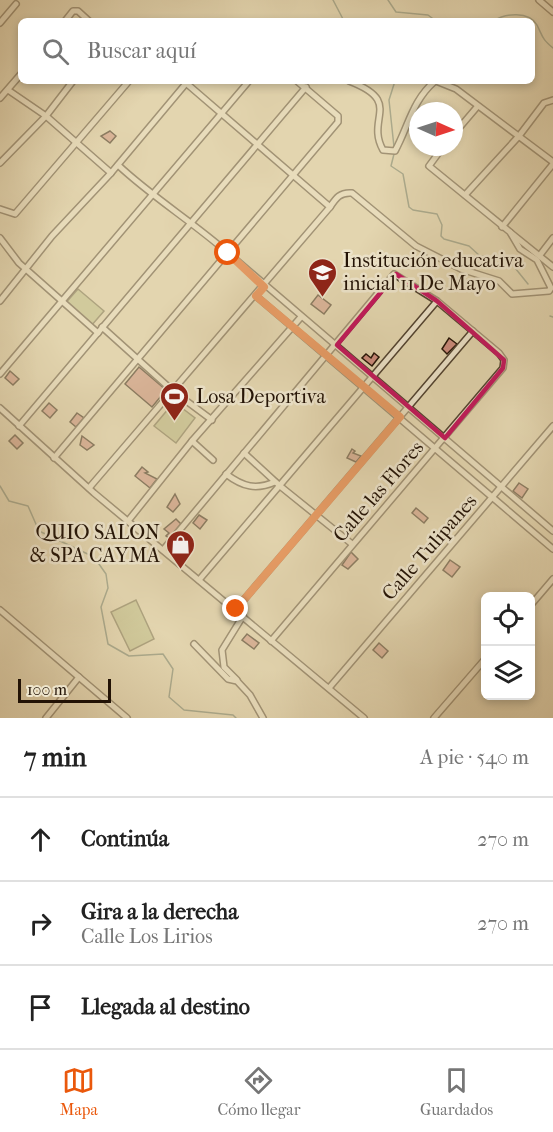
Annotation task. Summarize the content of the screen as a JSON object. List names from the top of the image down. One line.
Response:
{"streets":{"street":["Calle las Flores","Calle Tulipanes"]},"places":{"school or university":["Institución educativa inicial 11 De Mayo"],"sports":["Losa Deportiva"],"shop":["QUIO SALON & SPA CAYMA"]},"scale_bar":"100 m","north":"right","page":{"search":"Buscar aquí","scale":"100 m","heading":["7 min","A pie · 540 m"],"list":[["Continúa","270 m"],["Gira a la derecha","Calle Los Lirios","270 m"],"Llegada al destino"],"nav":["Mapa","Cómo llegar","Guardados"]}}
